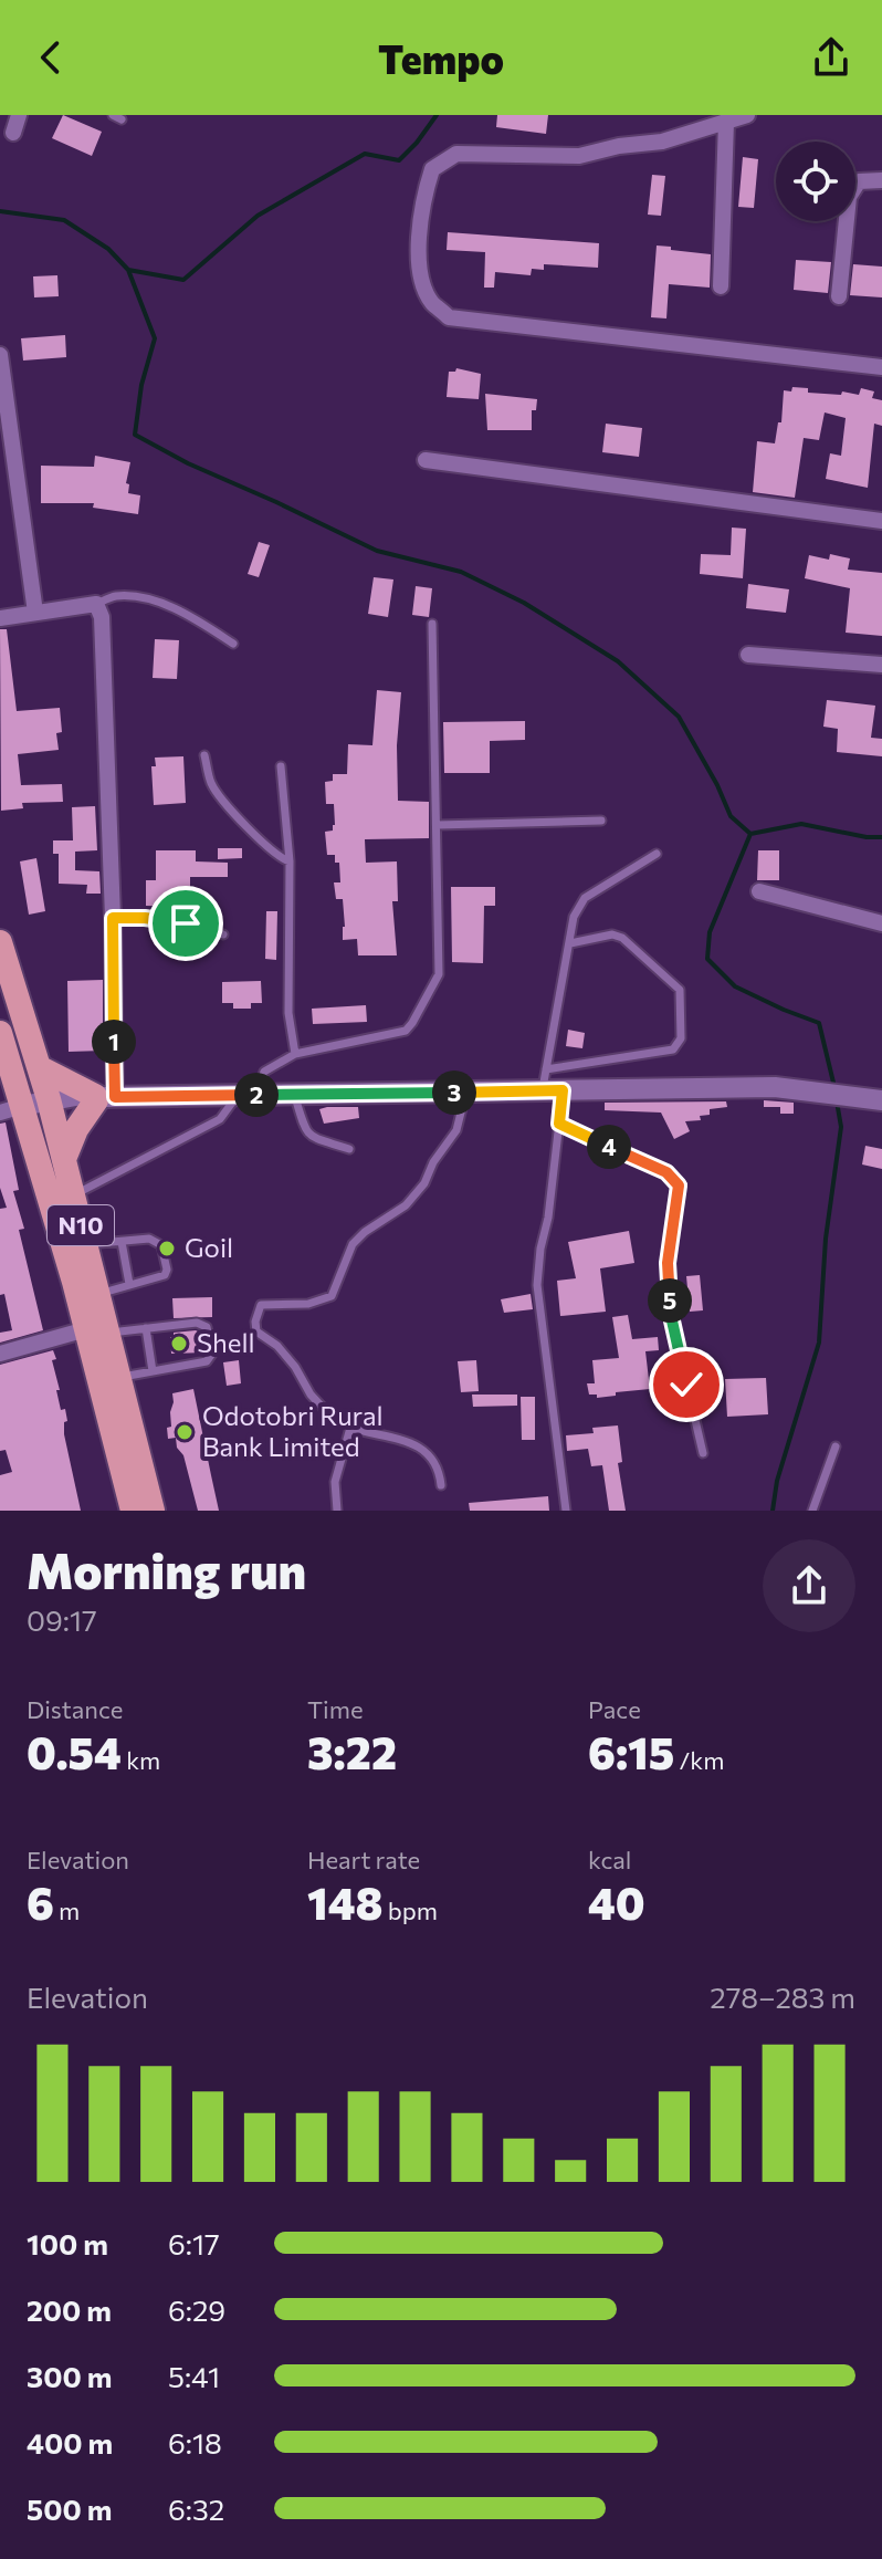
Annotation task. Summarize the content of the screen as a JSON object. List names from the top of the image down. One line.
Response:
{"streets":{"highway":["N10"]},"places":["Goil","Shell","Odotobri Rural Bank Limited"],"page":{"header":"Tempo","pins":["1","3","2","4","5"],"heading":["Morning run","09:17"],"stats":[["Distance","0.54 km"],["Time","3:22"],["Pace","6:15 /km"],["Elevation","6 m"],["Heart rate","148 bpm"],["kcal","40"]],"chart":["Elevation","278–283 m"],"list":[{"name":"100 m","note":"6:17"},{"name":"200 m","note":"6:29"},{"name":"300 m","note":"5:41"},{"name":"400 m","note":"6:18"},{"name":"500 m","note":"6:32"}]}}
